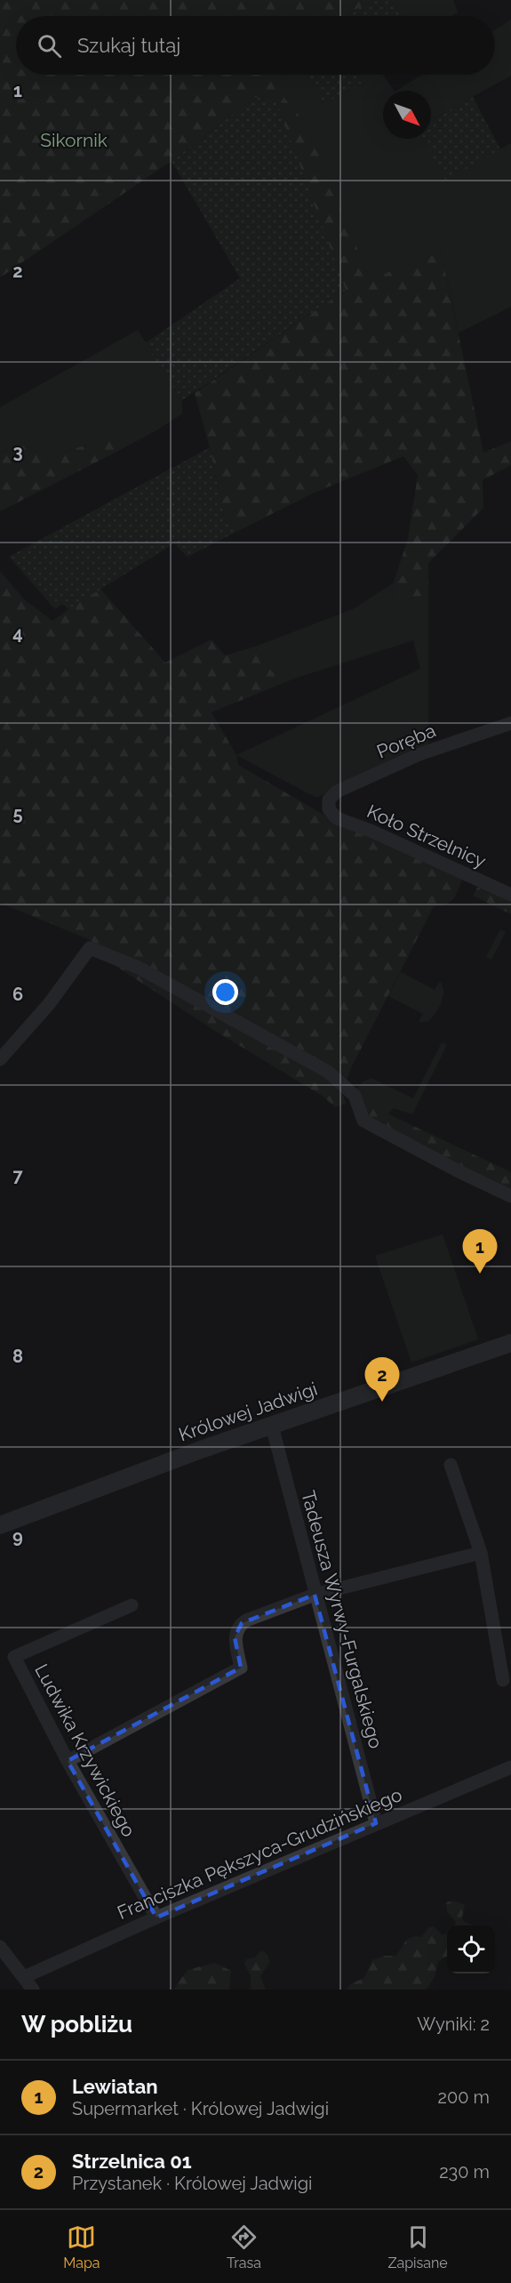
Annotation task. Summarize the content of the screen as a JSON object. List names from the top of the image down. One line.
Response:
{"streets":{"street":["Poręba","Koło Strzelnicy","Królowej Jadwigi","Tadeusza Wyrwy-Furgalskiego","Ludwika Krzywickiego","Franciszka Pększyca-Grudzińskiego"]},"crossings":[["Poręba","Koło Strzelnicy"],["Królowej Jadwigi","Tadeusza Wyrwy-Furgalskiego"],["Tadeusza Wyrwy-Furgalskiego","Franciszka Pększyca-Grudzińskiego"],["Ludwika Krzywickiego","Franciszka Pększyca-Grudzińskiego"]],"parks":["Sikornik"],"north":"bottom right","page":{"search":"Szukaj tutaj","pins":["1","2"],"heading":["W pobliżu","Wyniki: 2"],"list":[{"mark":"1","name":"Lewiatan","note":"Supermarket · Królowej Jadwigi","value":"200 m"},{"mark":"2","name":"Strzelnica 01","note":"Przystanek · Królowej Jadwigi","value":"230 m"}],"nav":["Mapa","Trasa","Zapisane"]},"grid":{"rows":["1","2","3","4","5","6","7","8","9"]}}
